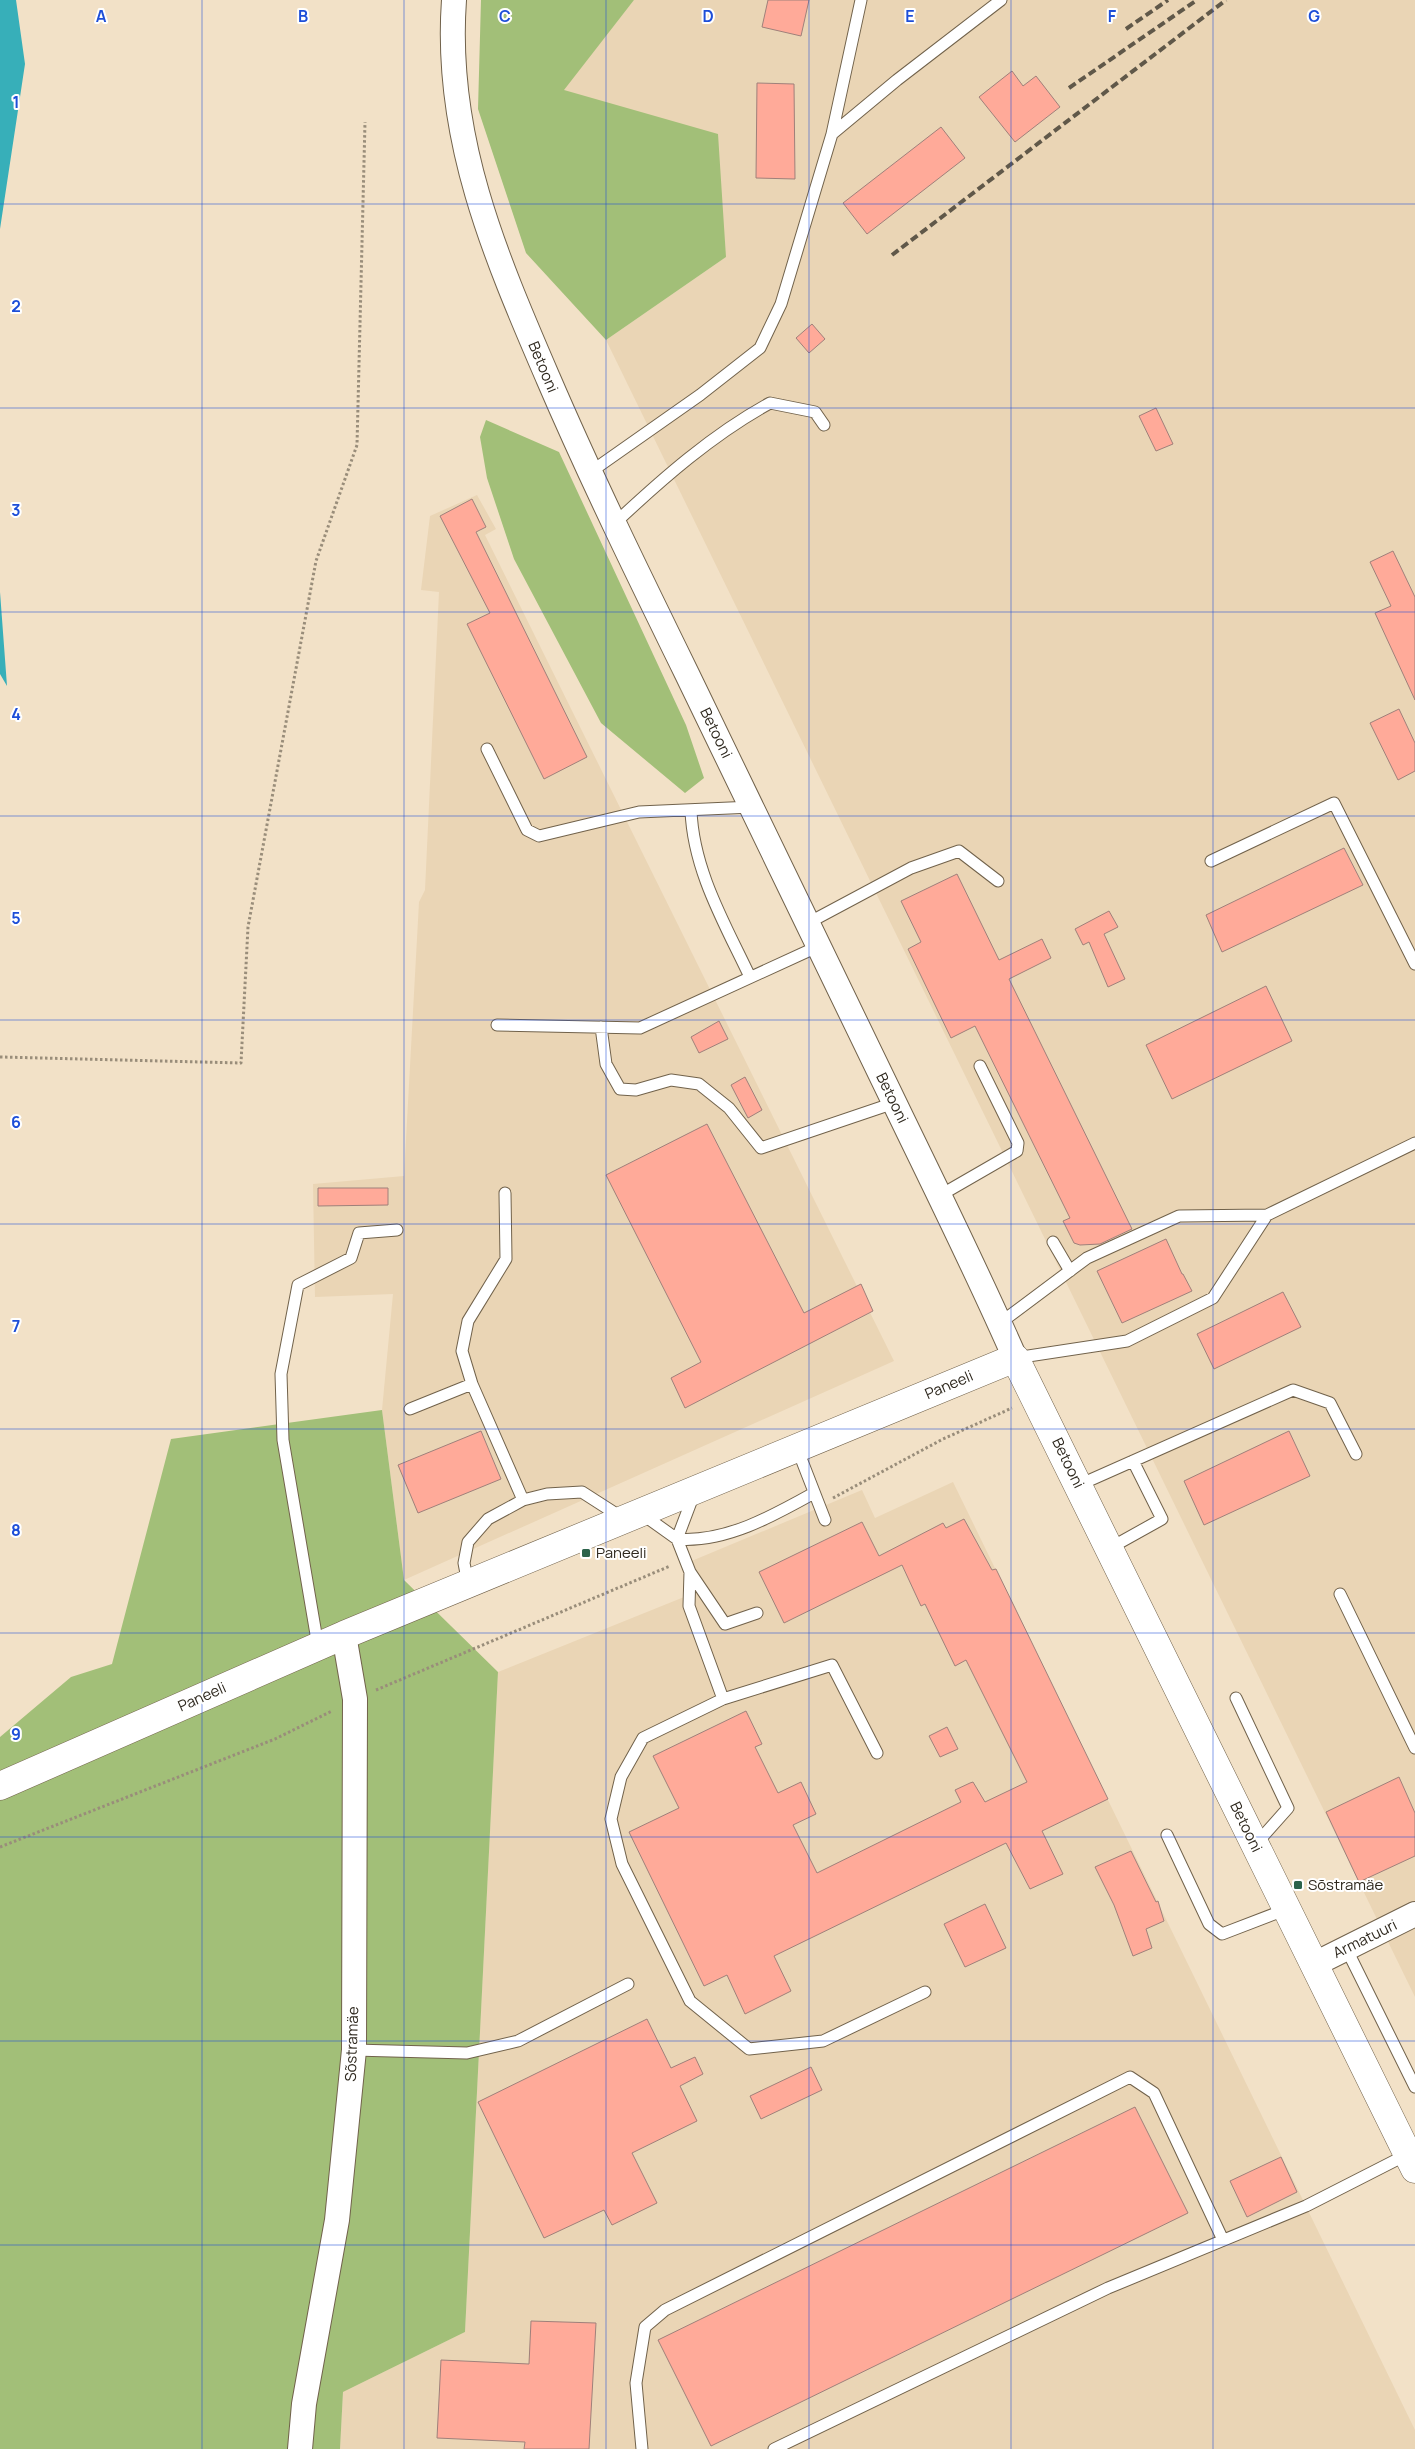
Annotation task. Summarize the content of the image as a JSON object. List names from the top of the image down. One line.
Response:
{"streets":{"street":["Betooni","Paneeli","Armatuuri","Sõstramäe"]},"crossings":[["Betooni","Paneeli"],["Betooni","Armatuuri"],["Paneeli","Sõstramäe"]],"places":{"transit":["Paneeli","Sõstramäe"]},"grid":{"columns":["A","B","C","D","E","F","G"],"rows":["1","2","3","4","5","6","7","8","9"]}}
